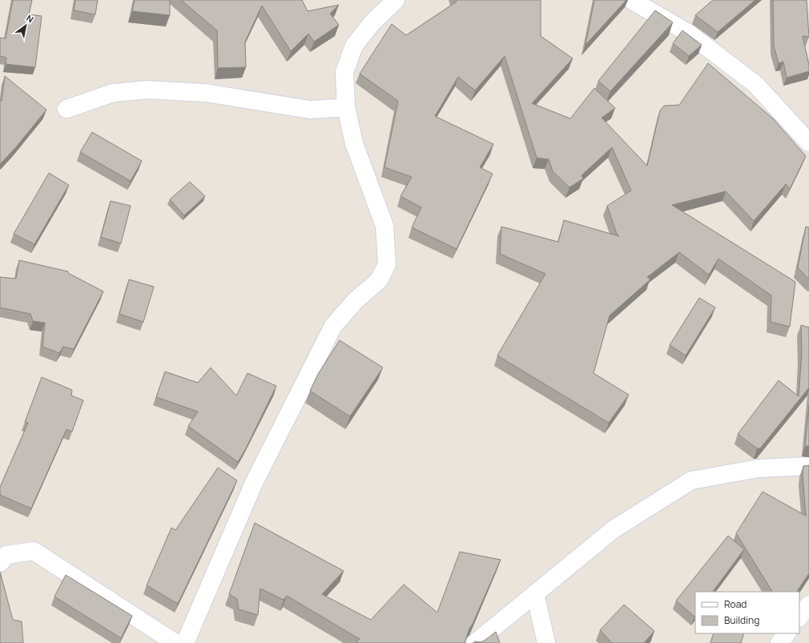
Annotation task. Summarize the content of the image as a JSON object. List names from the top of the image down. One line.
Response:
{"legend":["Road","Building"],"north":"top right"}
